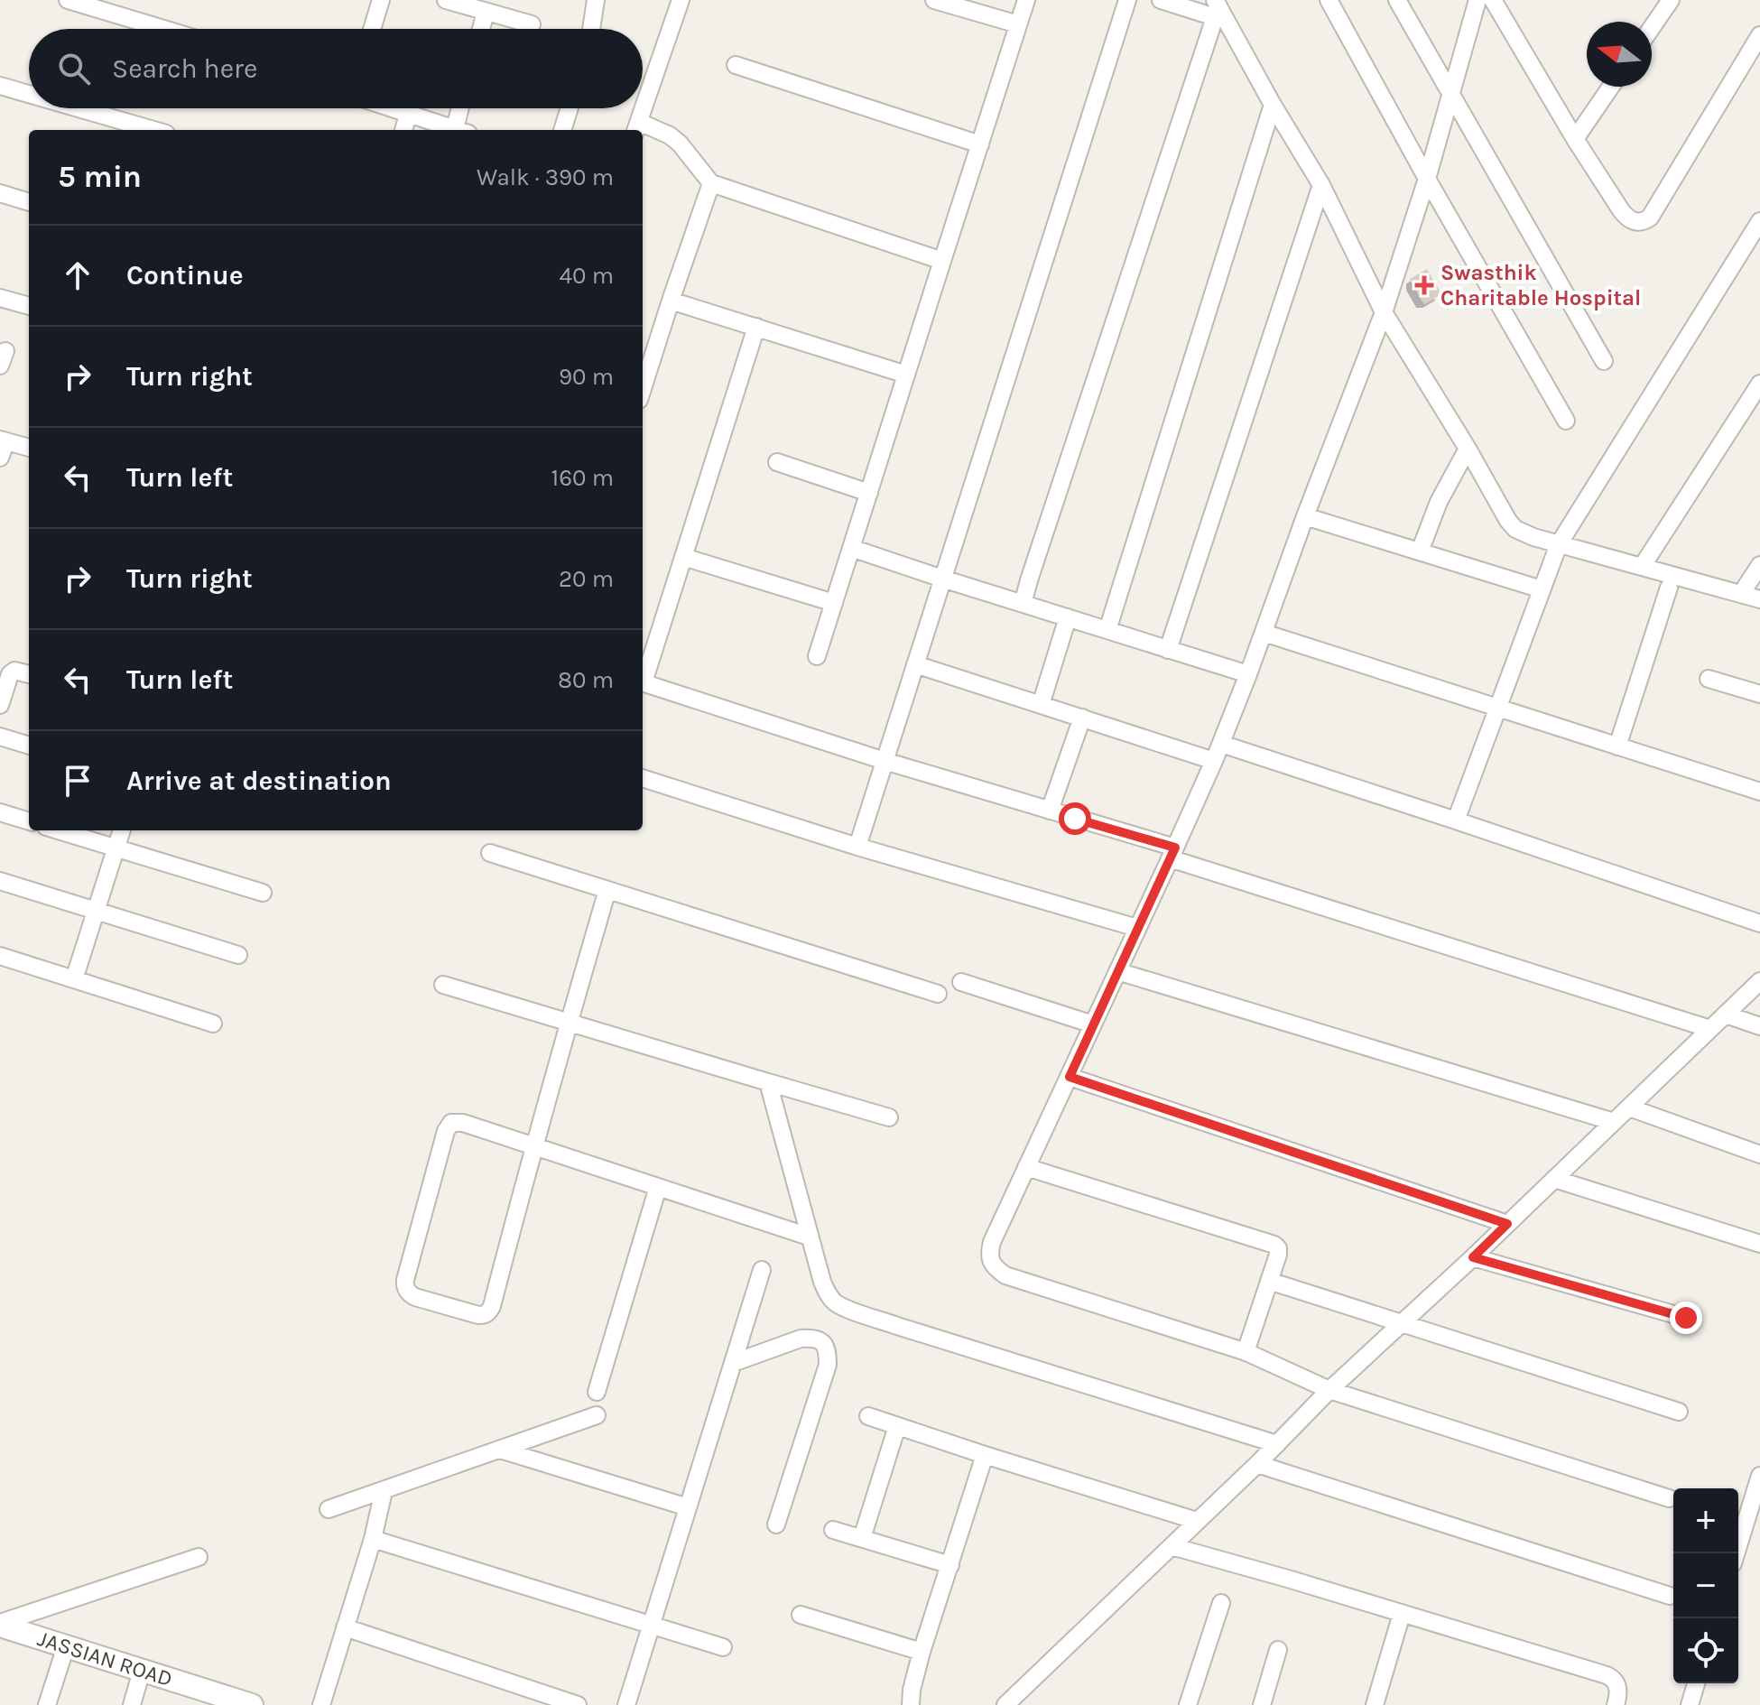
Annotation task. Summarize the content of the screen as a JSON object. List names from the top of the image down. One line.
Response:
{"streets":{"street":["JASSIAN ROAD"]},"places":{"health":["Swasthik Charitable Hospital"]},"north":"left","page":{"search":"Search here","heading":["5 min","Walk · 390 m"],"list":[["Continue","40 m"],["Turn right","90 m"],["Turn left","160 m"],["Turn right","20 m"],["Turn left","80 m"],"Arrive at destination"],"map_buttons":["+","−"]}}
